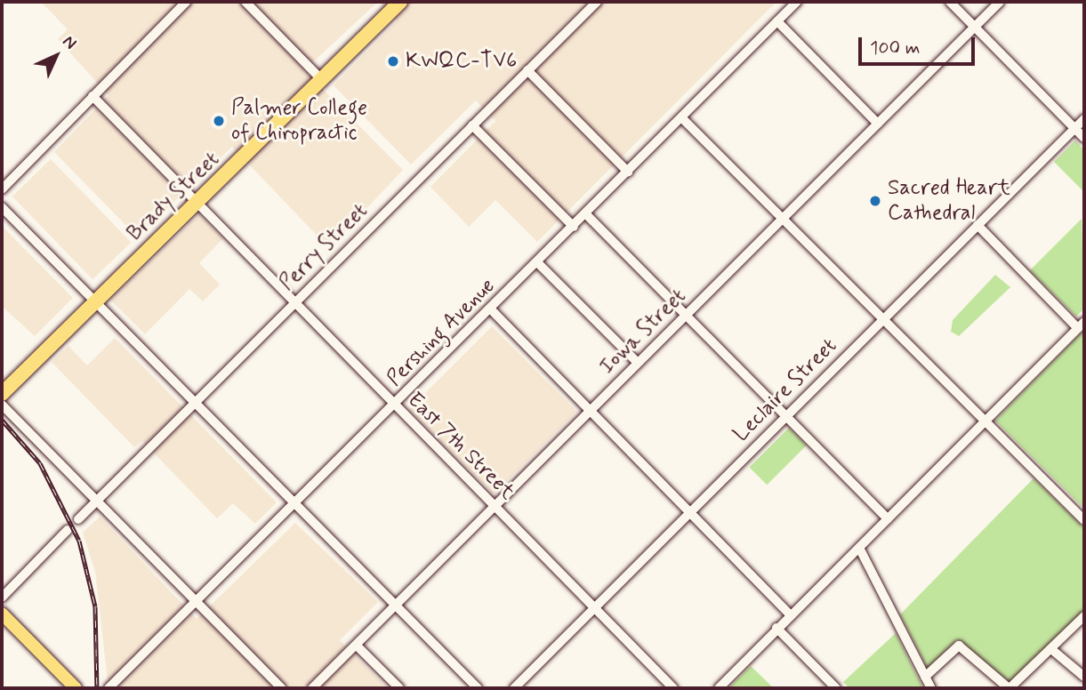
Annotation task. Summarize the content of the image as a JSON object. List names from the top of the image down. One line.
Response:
{"streets":{"highway":["Brady Street"],"street":["Perry Street","Iowa Street","Pershing Avenue","Leclaire Street","East 7th Street"]},"crossings":[["Brady Street","East 7th Street"],["Perry Street","East 7th Street"],["Iowa Street","East 7th Street"],["Pershing Avenue","East 7th Street"],["Leclaire Street","East 7th Street"]],"places":["KWQC-TV6","Palmer College of Chiropractic","Sacred Heart Cathedral"],"scale_bar":"100 m","north":"top right"}
